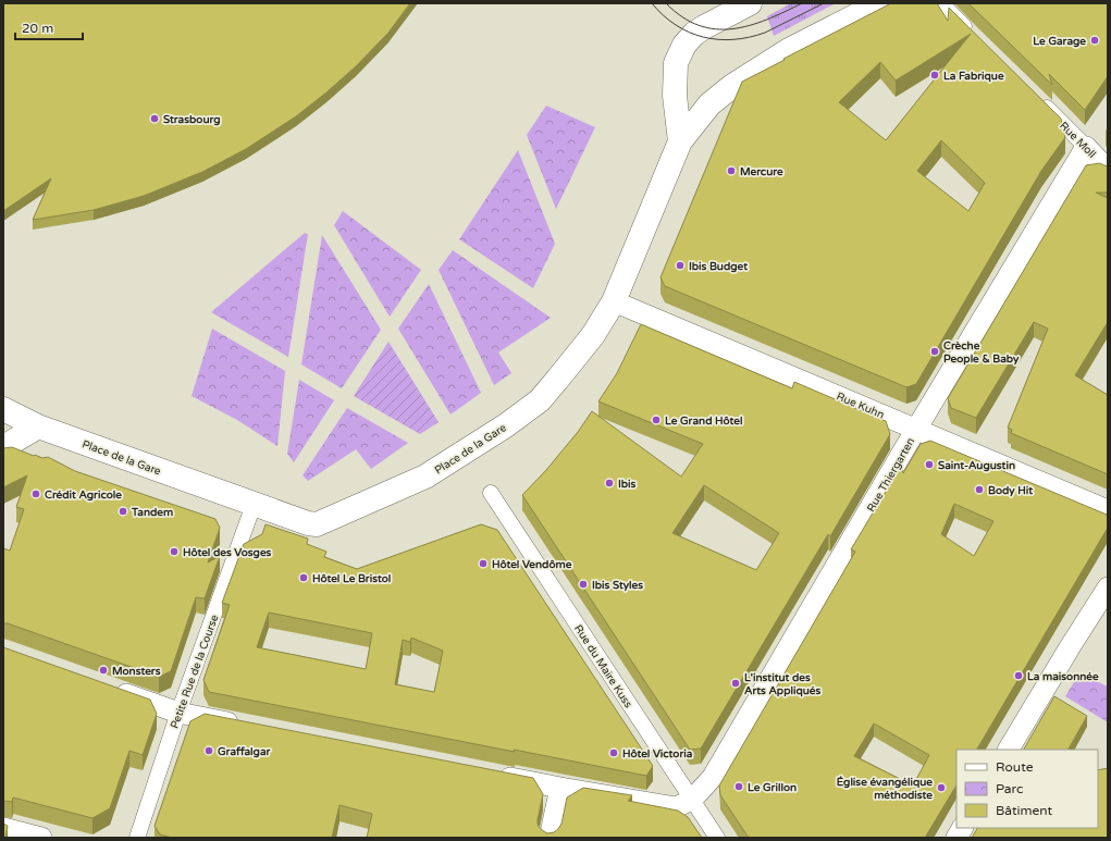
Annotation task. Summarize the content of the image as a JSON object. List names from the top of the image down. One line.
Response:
{"streets":{"main road":["Place de la Gare"],"street":["Rue Moll","Rue Kuhn","Rue Thiergarten","Rue du Maire Kuss","Petite Rue de la Course"]},"crossings":[["Rue Moll","Rue Thiergarten"],["Rue Kuhn","Place de la Gare"],["Rue Kuhn","Rue Thiergarten"],["Place de la Gare","Petite Rue de la Course"],["Rue Thiergarten","Rue du Maire Kuss"]],"places":["Le Garage","La Fabrique","Strasbourg","Mercure","Ibis Budget","Crèche People & Baby","Le Grand Hôtel","Saint-Augustin","Ibis","Body Hit","Crédit Agricole","Tandem","Hôtel des Vosges","Hôtel Vendôme","Hôtel Le Bristol","Ibis Styles","Monsters","La maisonnée","L'institut des Arts Appliqués","Graffalgar","Hôtel Victoria","Le Grillon","Église évangélique méthodiste"],"legend":["Route","Parc","Bâtiment"],"scale_bar":"20 m"}
